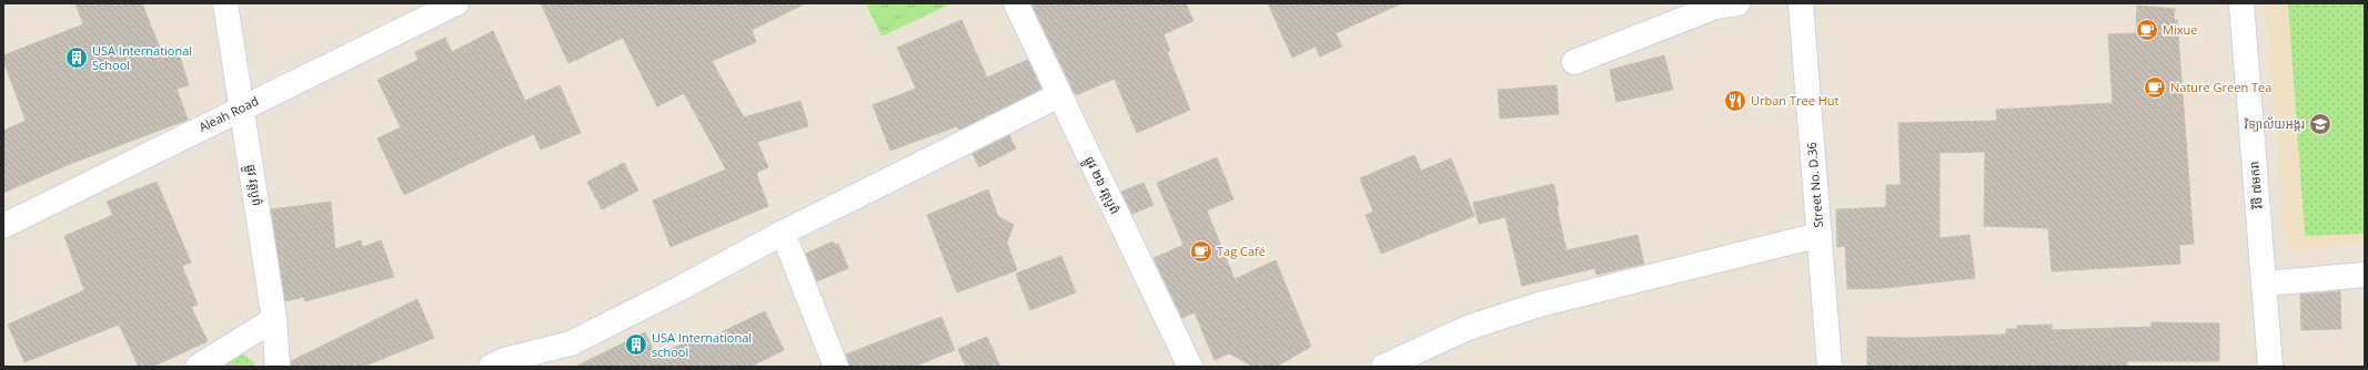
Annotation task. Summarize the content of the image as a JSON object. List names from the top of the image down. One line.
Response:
{"streets":{"street":["Aleah Road","ផ្លូវ វត្តបូព៌","ផ្លូវ ២៦ វត្តបូព៌","Street No. D.36","វិថី ៧មករា"]},"crossings":[["Aleah Road","ផ្លូវ វត្តបូព៌"]],"places":{"cafe":["Mixue","Nature Green Tea","Tag Café"],"building":["USA International School","USA International school"],"restaurant":["Urban Tree Hut"],"school or university":["វិទ្យាល័យអង្គរ"]}}
